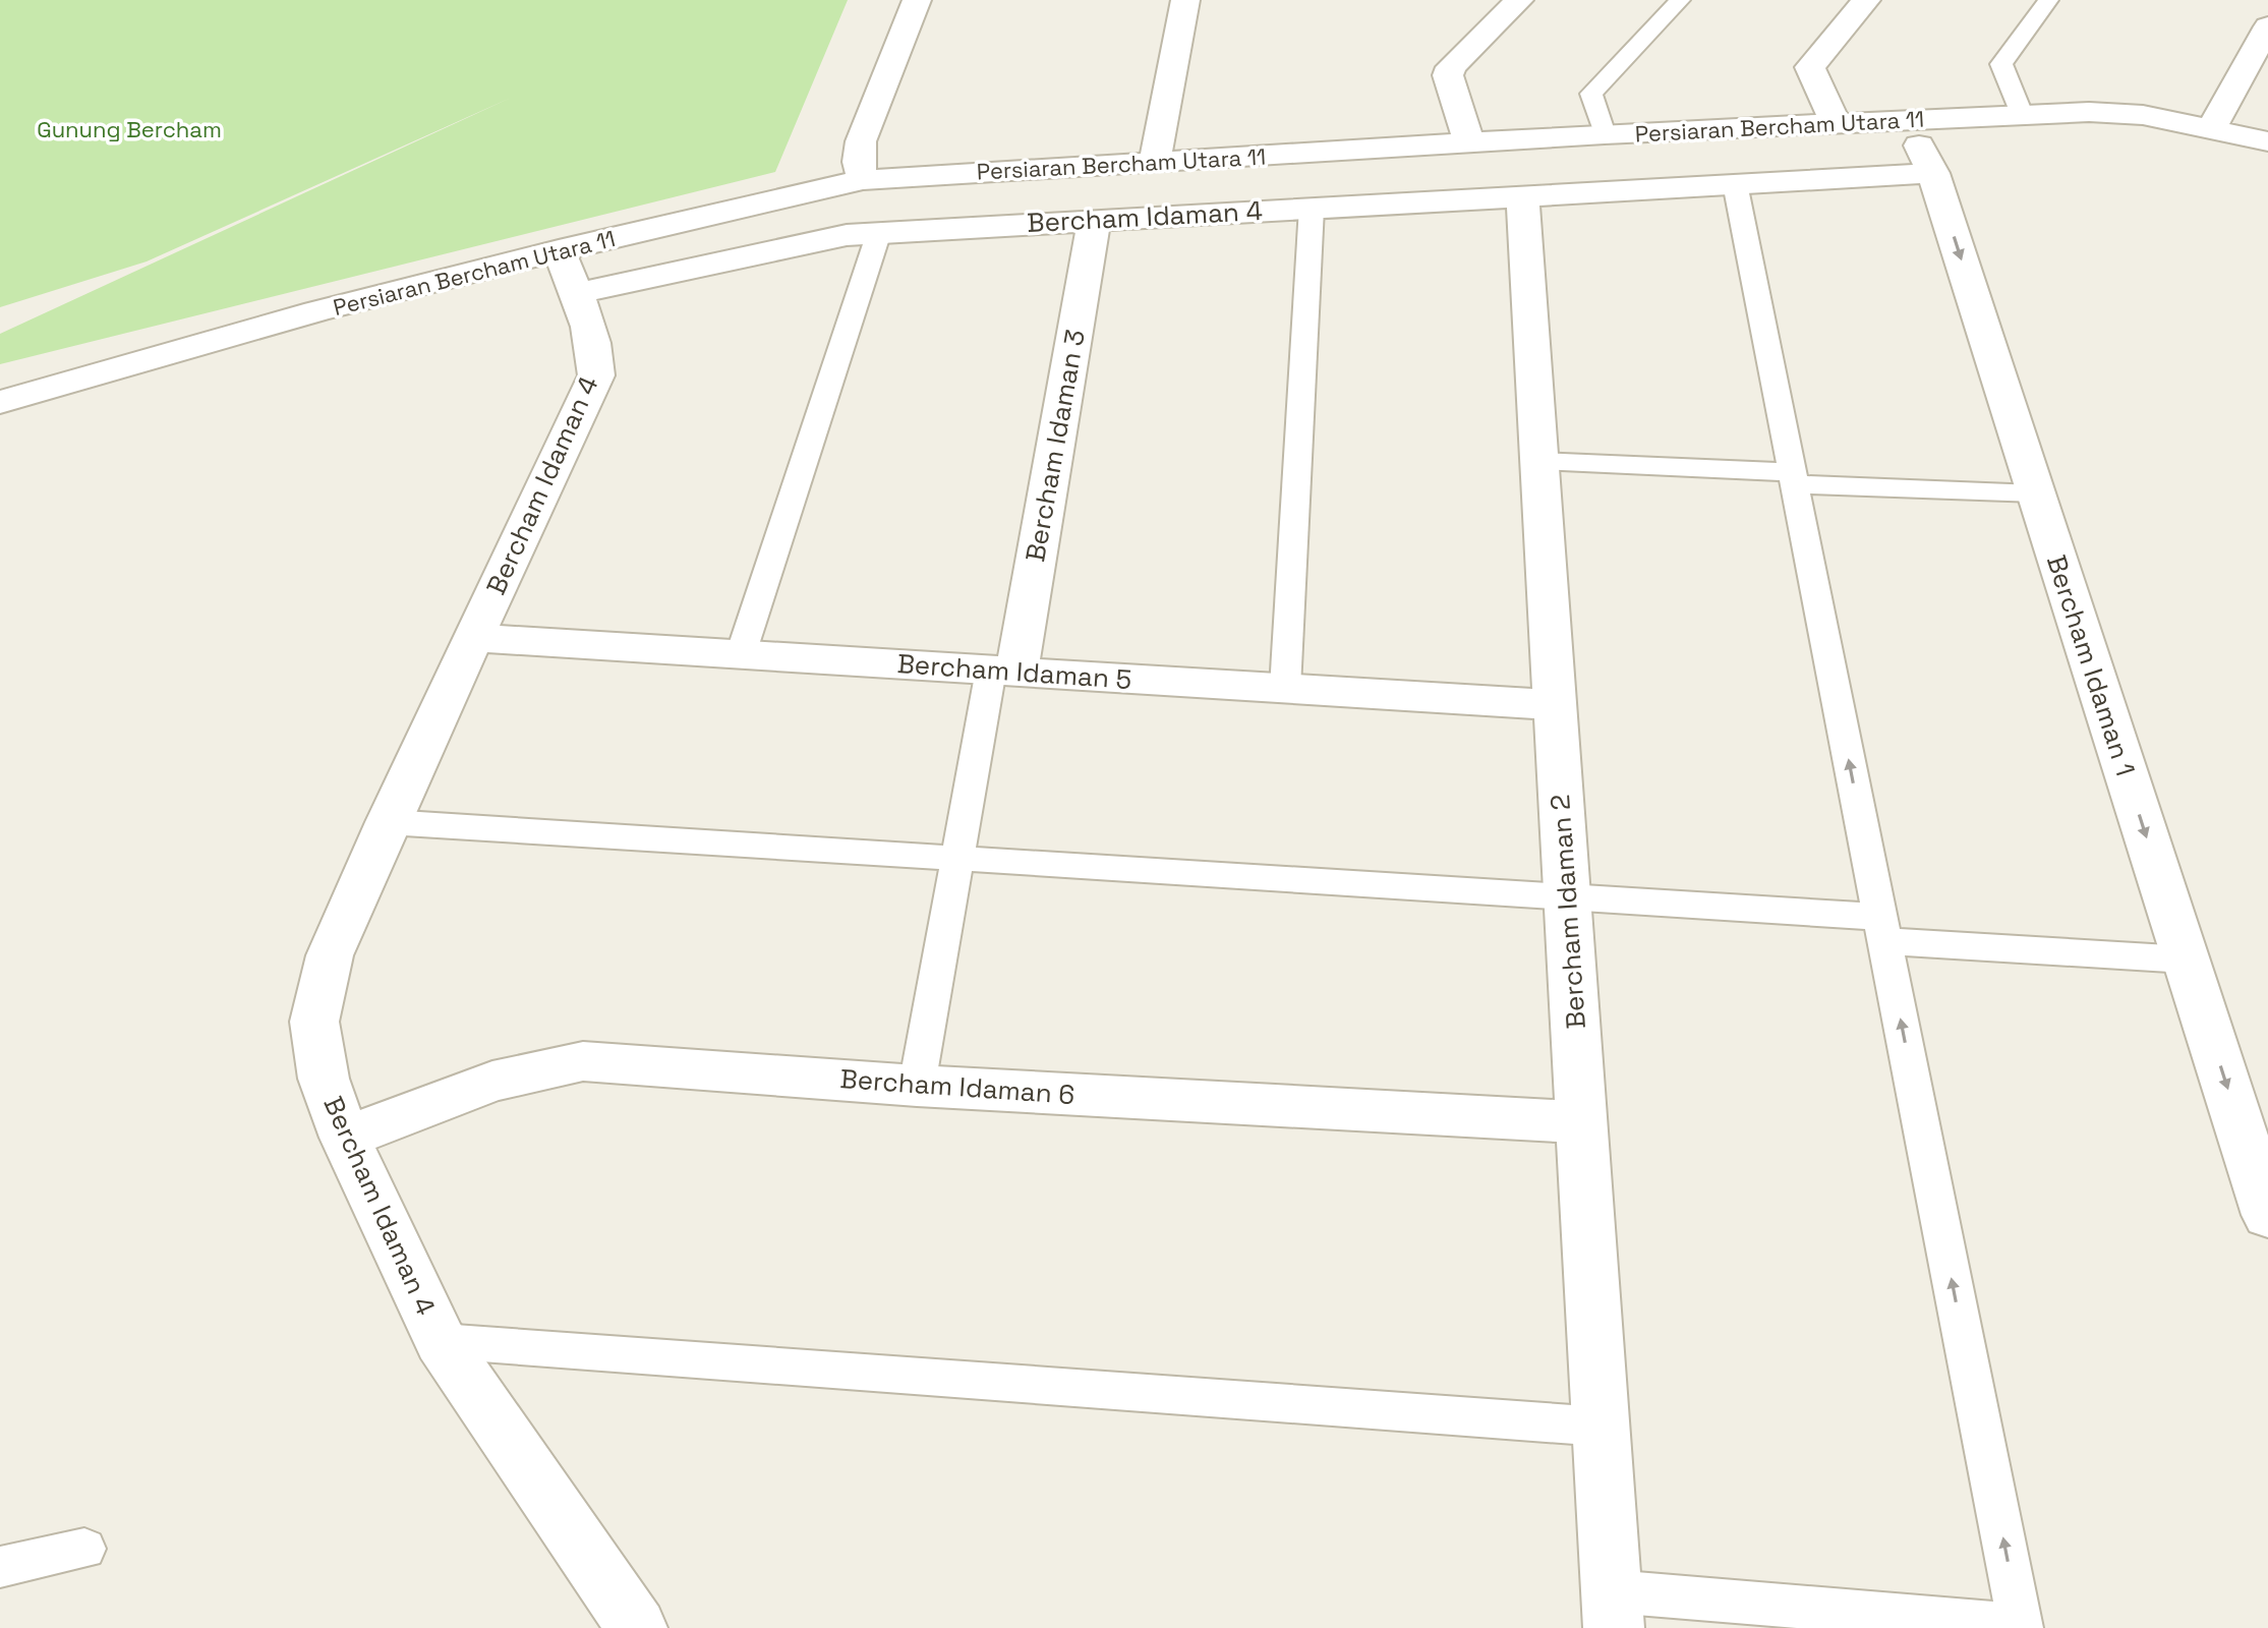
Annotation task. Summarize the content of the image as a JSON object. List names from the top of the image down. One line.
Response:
{"streets":{"street":["Persiaran Bercham Utara 11","Bercham Idaman 4","Bercham Idaman 3","Bercham Idaman 1","Bercham Idaman 5","Bercham Idaman 2","Bercham Idaman 6"]},"crossings":[["Persiaran Bercham Utara 11","Bercham Idaman 1"],["Bercham Idaman 4","Bercham Idaman 3"],["Bercham Idaman 4","Bercham Idaman 1"],["Bercham Idaman 4","Bercham Idaman 5"],["Bercham Idaman 4","Bercham Idaman 2"],["Bercham Idaman 4","Bercham Idaman 6"],["Bercham Idaman 3","Bercham Idaman 5"],["Bercham Idaman 5","Bercham Idaman 2"],["Bercham Idaman 2","Bercham Idaman 6"]],"one_way":["Bercham Idaman 1"],"parks":["Gunung Bercham"]}
